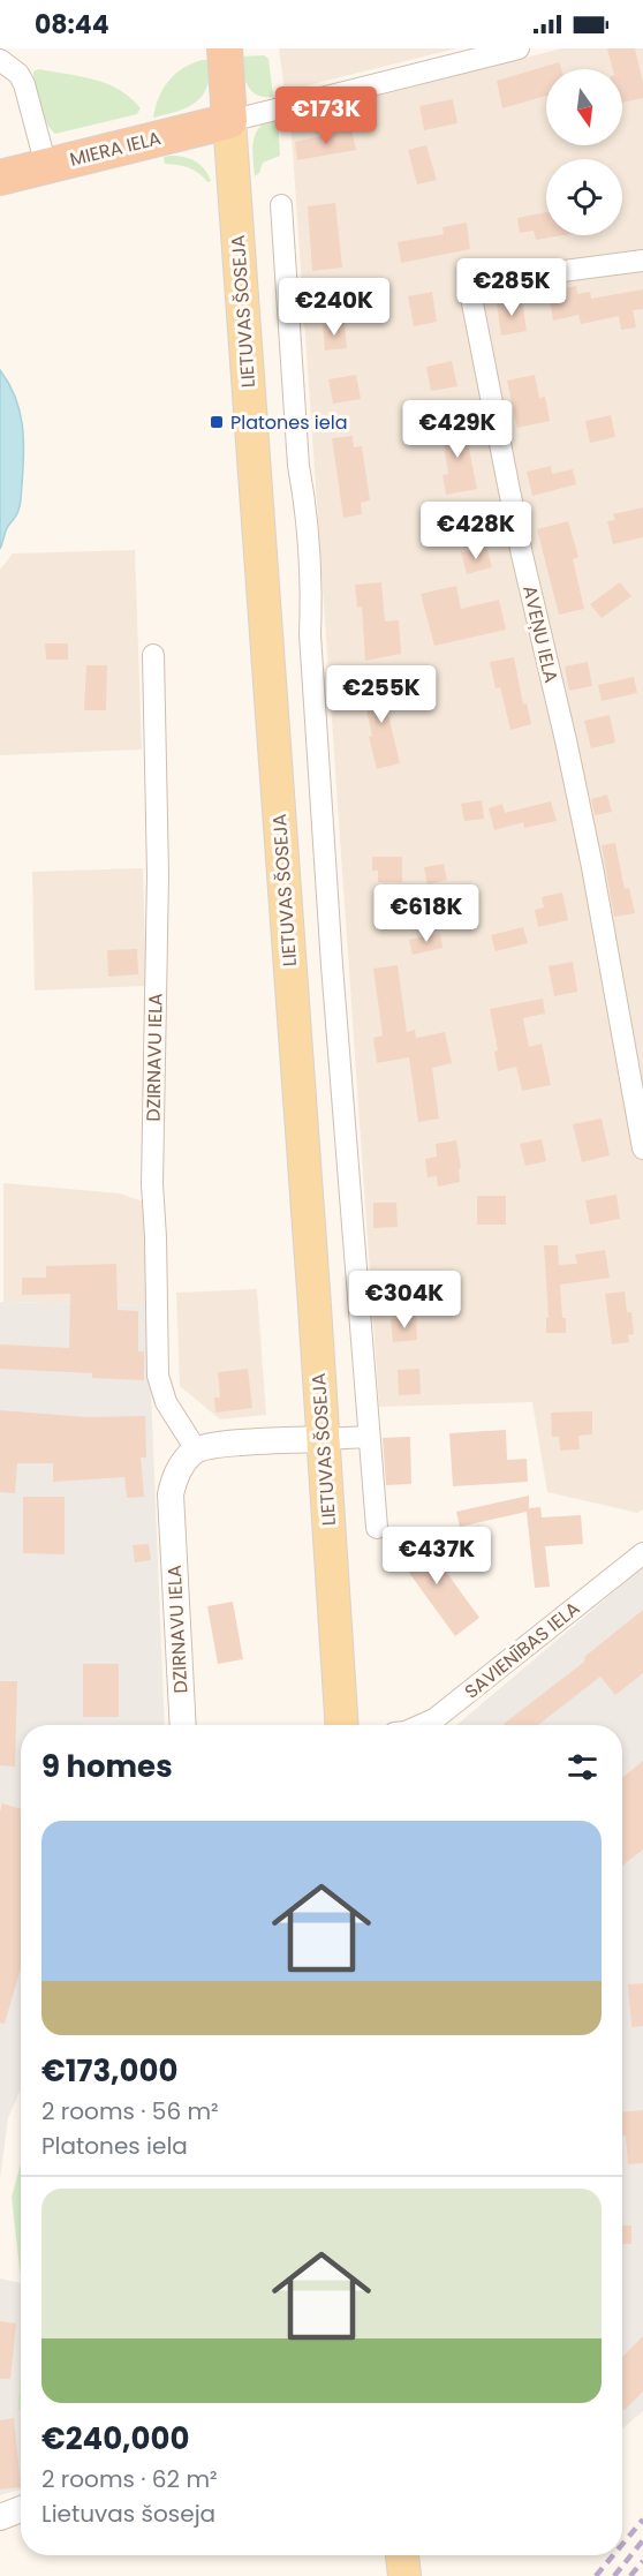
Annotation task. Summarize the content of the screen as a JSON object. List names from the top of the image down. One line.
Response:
{"streets":{"highway":["MIERA IELA","LIETUVAS ŠOSEJA"],"street":["AVEŅU IELA","DZIRNAVU IELA","SAVIENĪBAS IELA"]},"crossings":[["MIERA IELA","LIETUVAS ŠOSEJA"]],"places":{"transit":["Platones iela"]},"north":"bottom","page":{"status":"08:44","price":["€173K","€285K","€240K","€429K","€428K","€255K","€618K","€304K","€437K"],"heading":"9 homes","list":[{"name":"€173,000","note":"2 rooms · 56 m² · Platones iela"},{"name":"€240,000","note":"2 rooms · 62 m² · Lietuvas šoseja"}]}}
